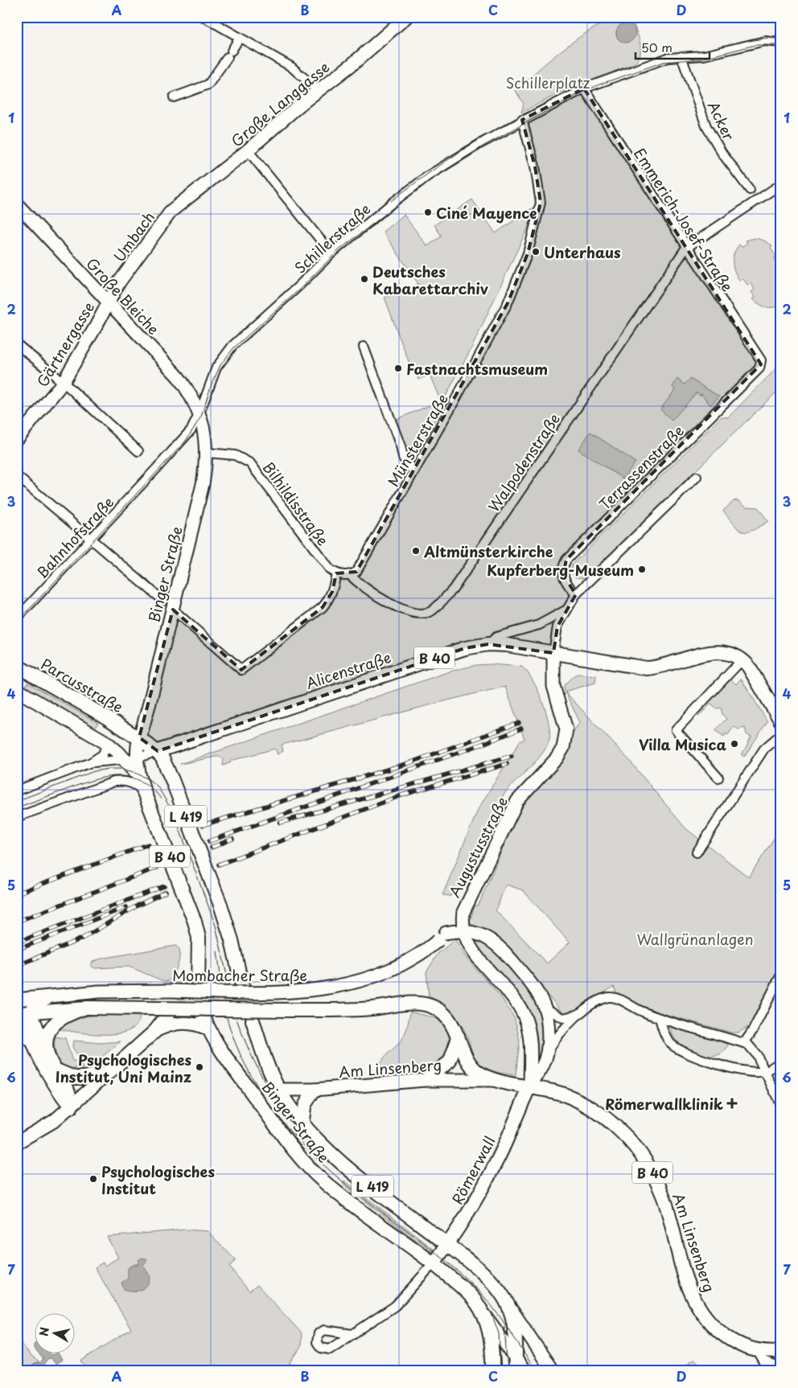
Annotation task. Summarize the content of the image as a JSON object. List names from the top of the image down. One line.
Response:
{"streets":{"main road":["Große Langgasse","Umbach","Große Bleiche","Gärtnergasse","Binger Straße","B 40","Alicenstraße","Parcusstraße","L 419","Augustusstraße","Mombacher Straße","Am Linsenberg","Römerwall"],"street":["Acker","Emmerich-Josef-Straße","Schillerstraße","Münsterstraße","Walpodenstraße","Terrassenstraße","Bilhildisstraße","Bahnhofstraße"]},"crossings":[["Große Langgasse","Umbach"],["Emmerich-Josef-Straße","Walpodenstraße"],["Emmerich-Josef-Straße","Terrassenstraße"],["Umbach","Große Bleiche"],["Umbach","Gärtnergasse"],["Schillerstraße","Große Bleiche"],["Schillerstraße","Münsterstraße"],["Schillerstraße","Bahnhofstraße"],["Große Bleiche","Gärtnergasse"],["Große Bleiche","Bilhildisstraße"],["Große Bleiche","Binger Straße"],["Münsterstraße","Walpodenstraße"],["Bilhildisstraße","Binger Straße"],["Binger Straße","B 40"],["Binger Straße","Parcusstraße"],["Binger Straße","L 419"],["Binger Straße","Am Linsenberg"],["Binger Straße","Römerwall"],["B 40","Alicenstraße"],["B 40","Augustusstraße"],["B 40","Am Linsenberg"],["Alicenstraße","Parcusstraße"],["Alicenstraße","L 419"],["Alicenstraße","Augustusstraße"],["Parcusstraße","L 419"],["Augustusstraße","Mombacher Straße"],["Augustusstraße","Römerwall"],["Mombacher Straße","Römerwall"],["Am Linsenberg","Römerwall"]],"parks":["Schillerplatz","Wallgrünanlagen"],"places":{"other":["Ciné Mayence","Unterhaus","Deutsches Kabarettarchiv","Fastnachtsmuseum","Altmünsterkirche","Kupferberg-Museum","Villa Musica","Psychologisches Institut, Uni Mainz","Psychologisches Institut"],"health":["Römerwallklinik"]},"scale_bar":"50 m","north":"left","grid":{"columns":["A","B","C","D"],"rows":["1","2","3","4","5","6","7"]}}
